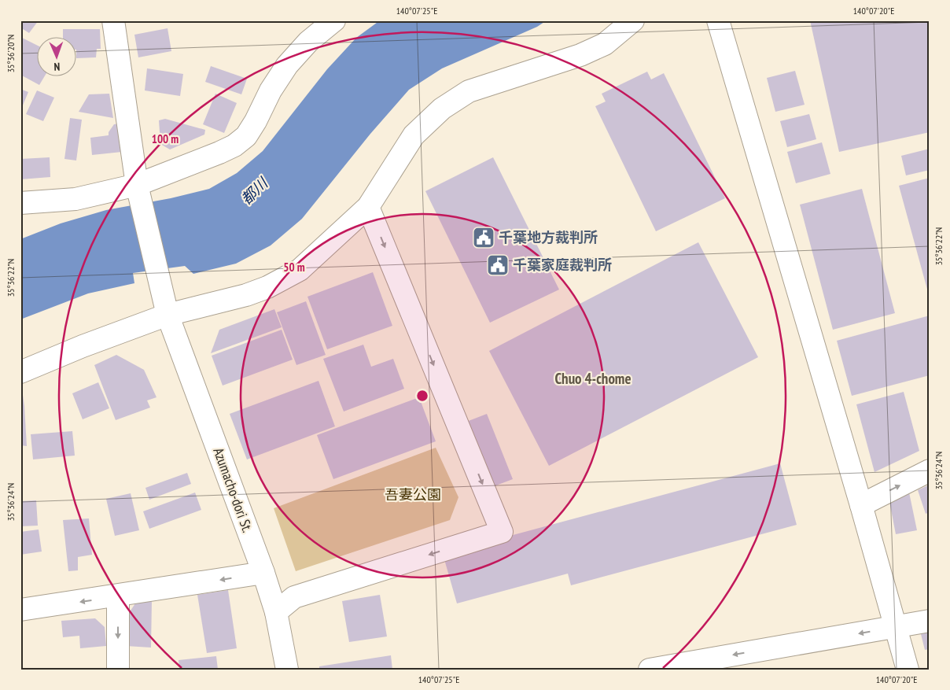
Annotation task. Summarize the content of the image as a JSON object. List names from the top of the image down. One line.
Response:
{"streets":{"street":["Azumacho-dori St."]},"districts":["Chuo 4-chome"],"water":["都川"],"parks":["吾妻公園"],"places":{"public building":["千葉地方裁判所","千葉家庭裁判所"]},"north":"bottom","coordinates":["140°07'25\"E","140°07'20\"E","35°36'20\"N","35°36'22\"N","35°36'24\"N"],"rings":["100 m","50 m"]}
